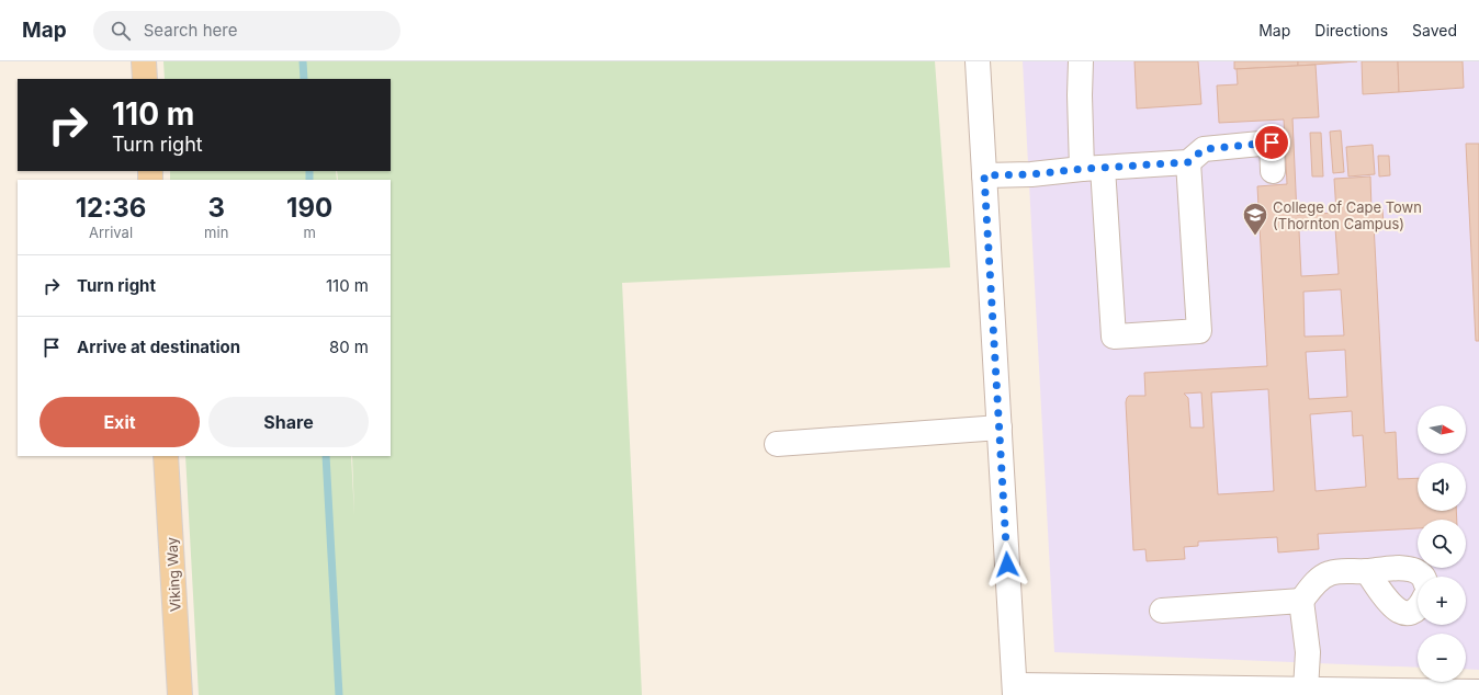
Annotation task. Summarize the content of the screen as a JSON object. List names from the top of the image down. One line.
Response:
{"streets":{"main road":["Viking Way"]},"places":{"school or university":["College of Cape Town (Thornton Campus)"]},"north":"right","page":{"header":"Map","search":"Search here","nav":["Map","Directions","Saved"],"turn":["110 m","Turn right"],"eta":["12:36","Arrival","3","min","190","m"],"list":[{"name":"Turn right","value":"110 m"},{"name":"Arrive at destination","value":"80 m"}],"buttons":["Exit","Share"],"map_buttons":["+","−"]}}
